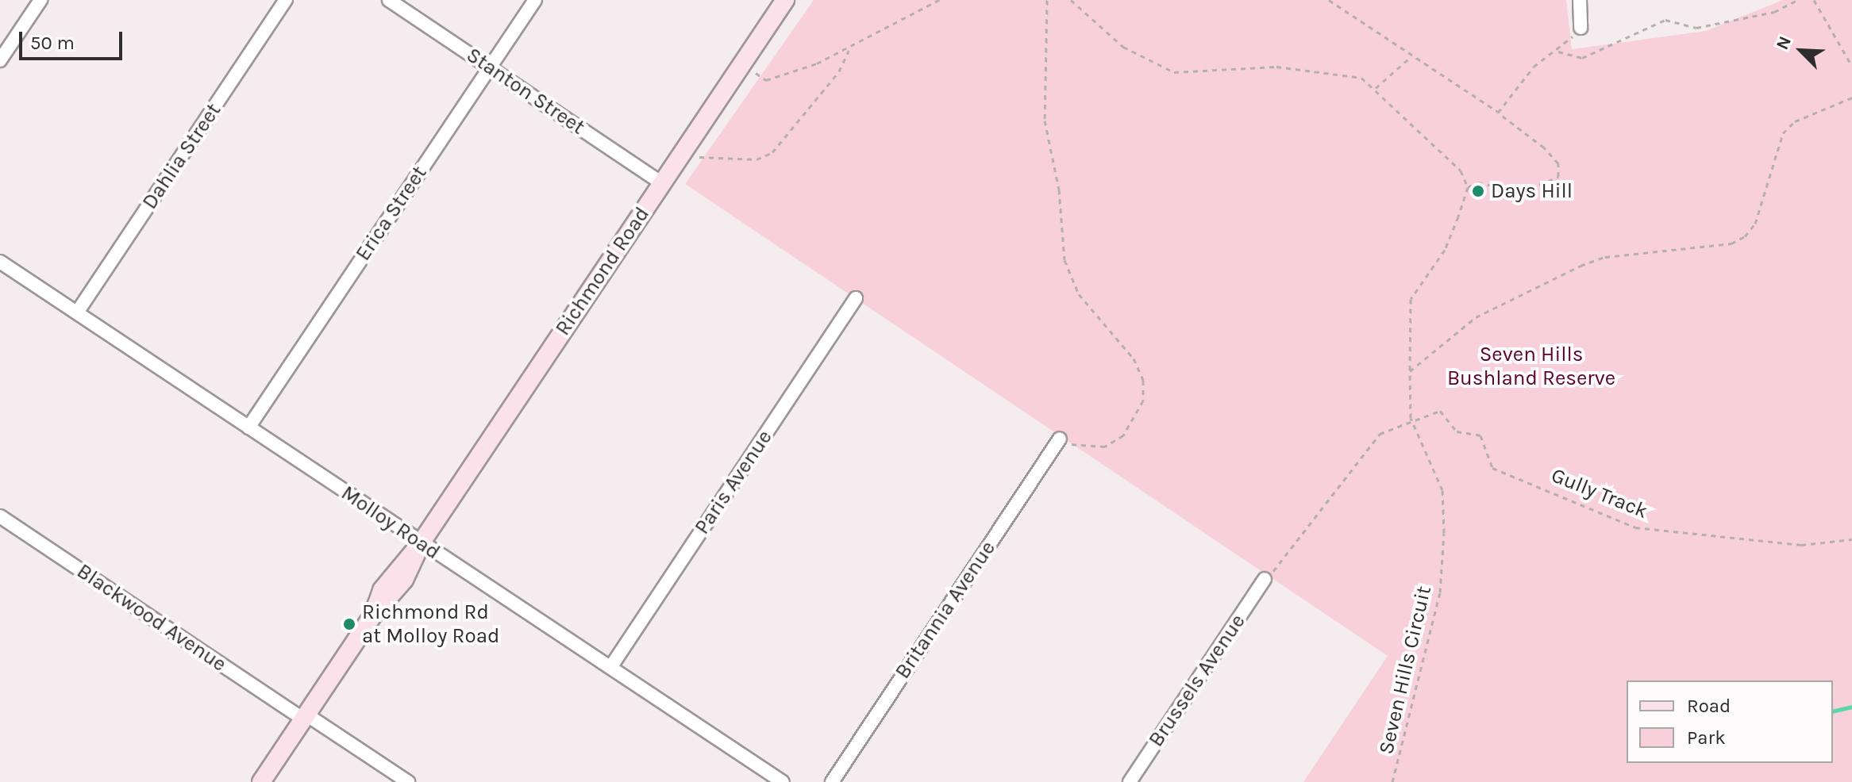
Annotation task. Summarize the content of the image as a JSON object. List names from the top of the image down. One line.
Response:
{"streets":{"main road":["Richmond Road"],"street":["Stanton Street","Dahlia Street","Erica Street","Paris Avenue","Molloy Road","Britannia Avenue","Blackwood Avenue","Brussels Avenue"],"path":["Gully Track","Seven Hills Circuit"]},"crossings":[["Stanton Street","Erica Street"],["Stanton Street","Richmond Road"],["Dahlia Street","Molloy Road"],["Erica Street","Molloy Road"],["Richmond Road","Molloy Road"],["Richmond Road","Blackwood Avenue"],["Paris Avenue","Molloy Road"],["Gully Track","Seven Hills Circuit"]],"parks":["Seven Hills Bushland Reserve"],"places":["Days Hill","Richmond Rd at Molloy Road"],"legend":["Road","Park"],"scale_bar":"50 m","north":"top left"}
